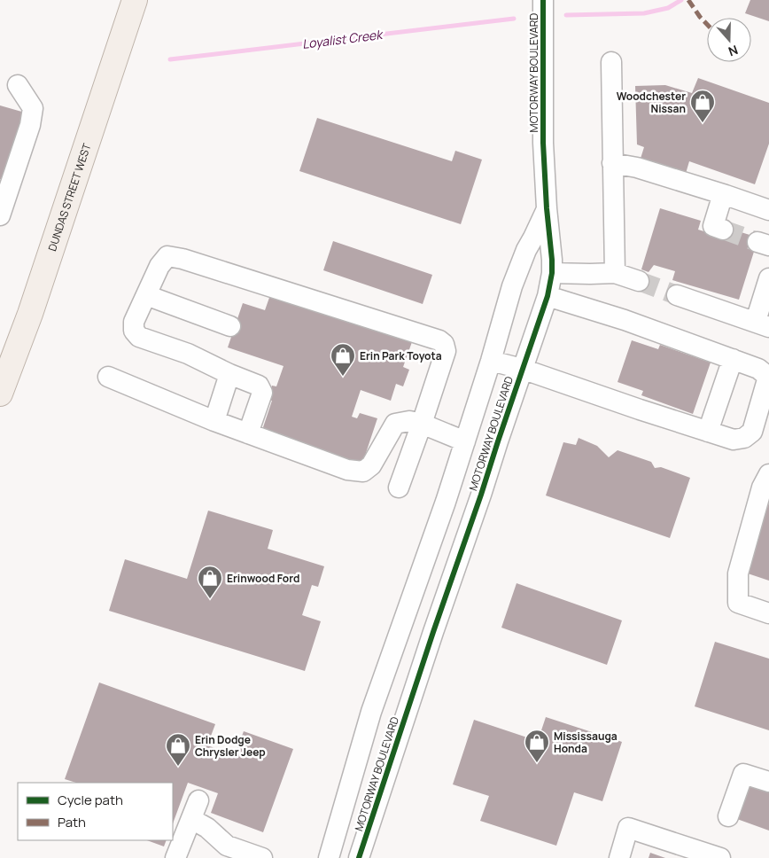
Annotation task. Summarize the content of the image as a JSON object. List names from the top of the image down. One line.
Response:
{"streets":{"main road":["DUNDAS STREET WEST"],"street":["MOTORWAY BOULEVARD"]},"water":["Loyalist Creek"],"places":{"shop":["Woodchester Nissan","Erin Park Toyota","Erinwood Ford","Mississauga Honda","Erin Dodge Chrysler Jeep"]},"legend":["Cycle path","Path"],"north":"bottom"}
